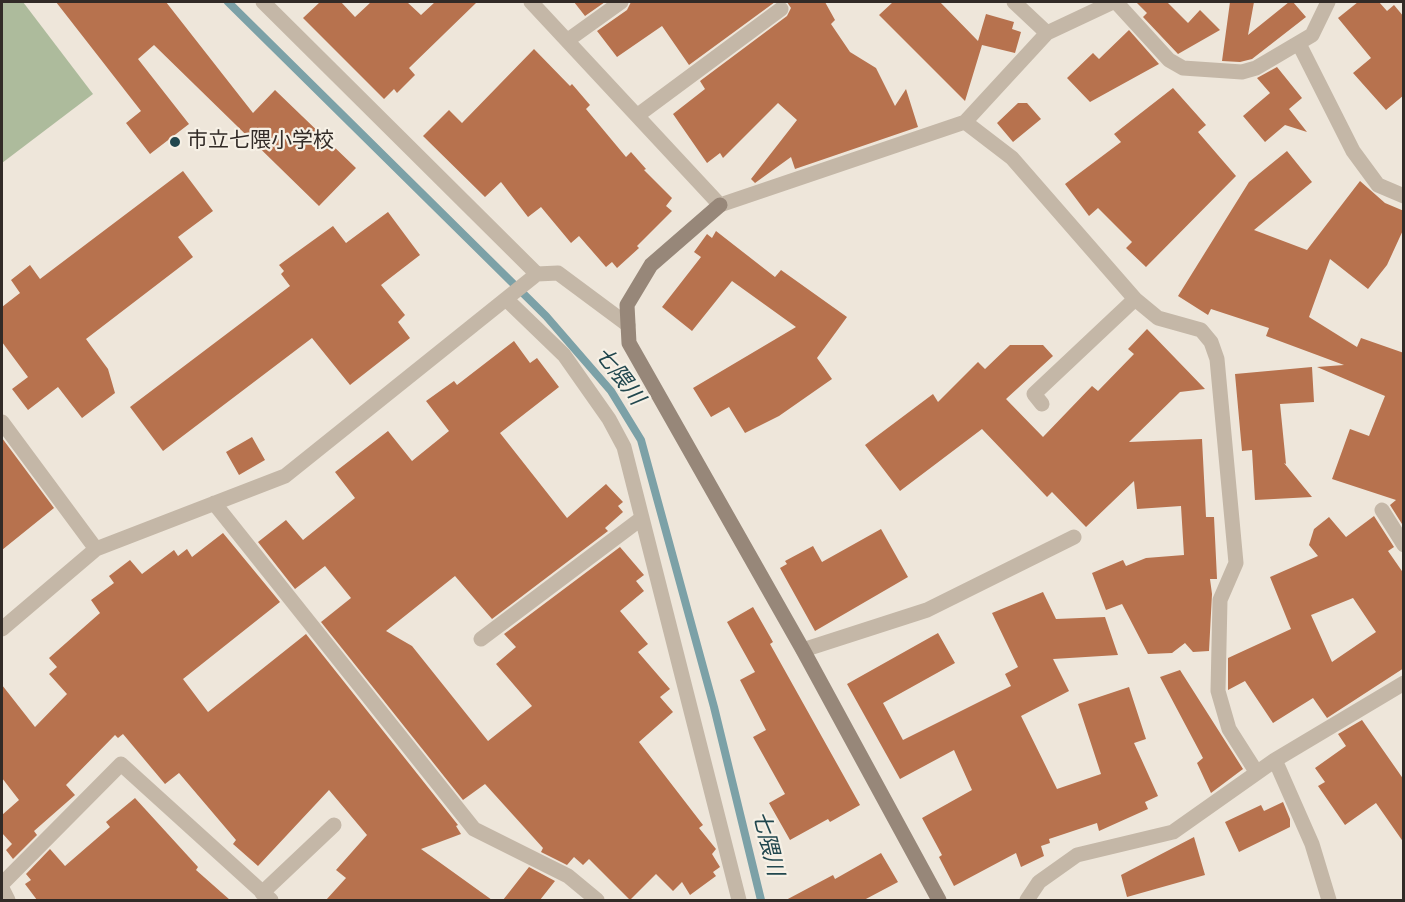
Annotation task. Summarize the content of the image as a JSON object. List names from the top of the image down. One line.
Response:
{"water":["七隈川"],"places":["市立七隈小学校"]}
